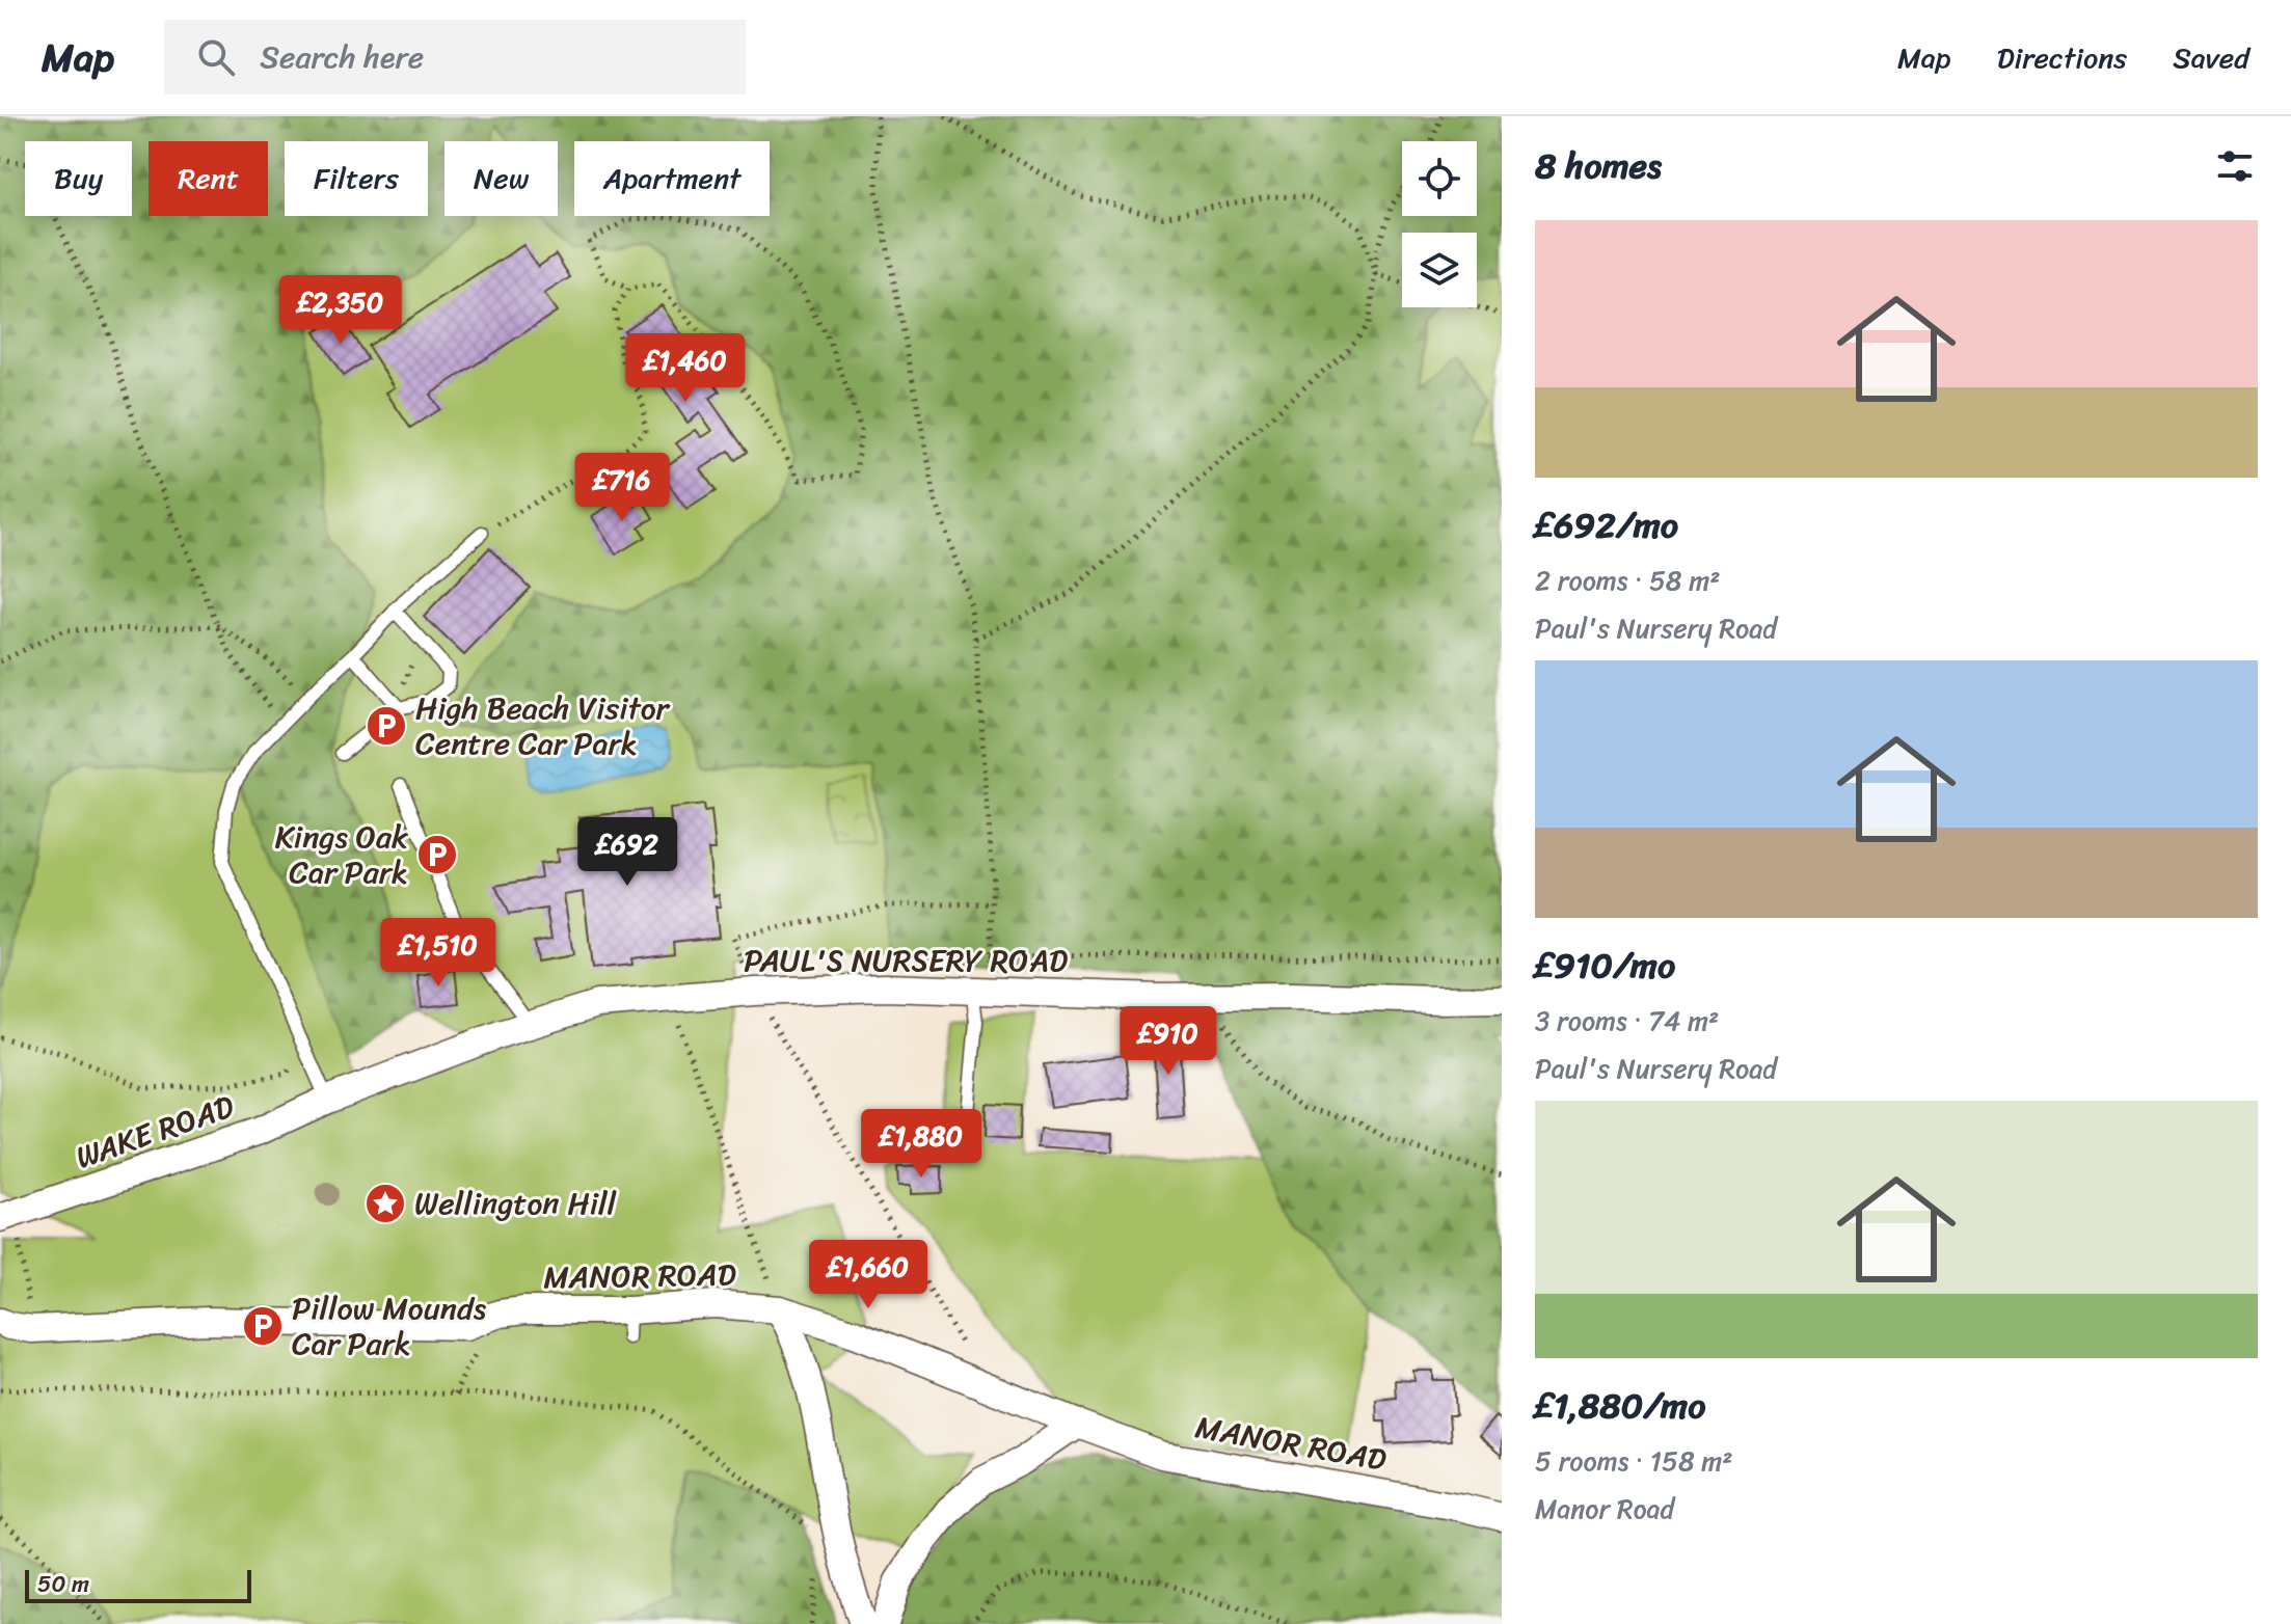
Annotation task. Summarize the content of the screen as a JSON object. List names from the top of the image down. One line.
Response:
{"streets":{"street":["PAUL'S NURSERY ROAD","WAKE ROAD","MANOR ROAD"]},"crossings":[["PAUL'S NURSERY ROAD","WAKE ROAD"]],"places":{"parking":["High Beach Visitor Centre Car Park","Kings Oak Car Park","Pillow Mounds Car Park"],"place":["Wellington Hill"]},"scale_bar":"50 m","page":{"header":"Map","search":"Search here","nav":["Map","Directions","Saved"],"heading":"8 homes","chip":["Buy","Rent","Filters","New","Apartment"],"list":[{"name":"£692/mo","note":"2 rooms · 58 m² · Paul's Nursery Road"},{"name":"£910/mo","note":"3 rooms · 74 m² · Paul's Nursery Road"},{"name":"£1,880/mo","note":"5 rooms · 158 m² · Manor Road"}],"price":["£2,350","£1,460","£716","£692","£1,510","£910","£1,880","£1,660"],"scale":"50 m"}}
